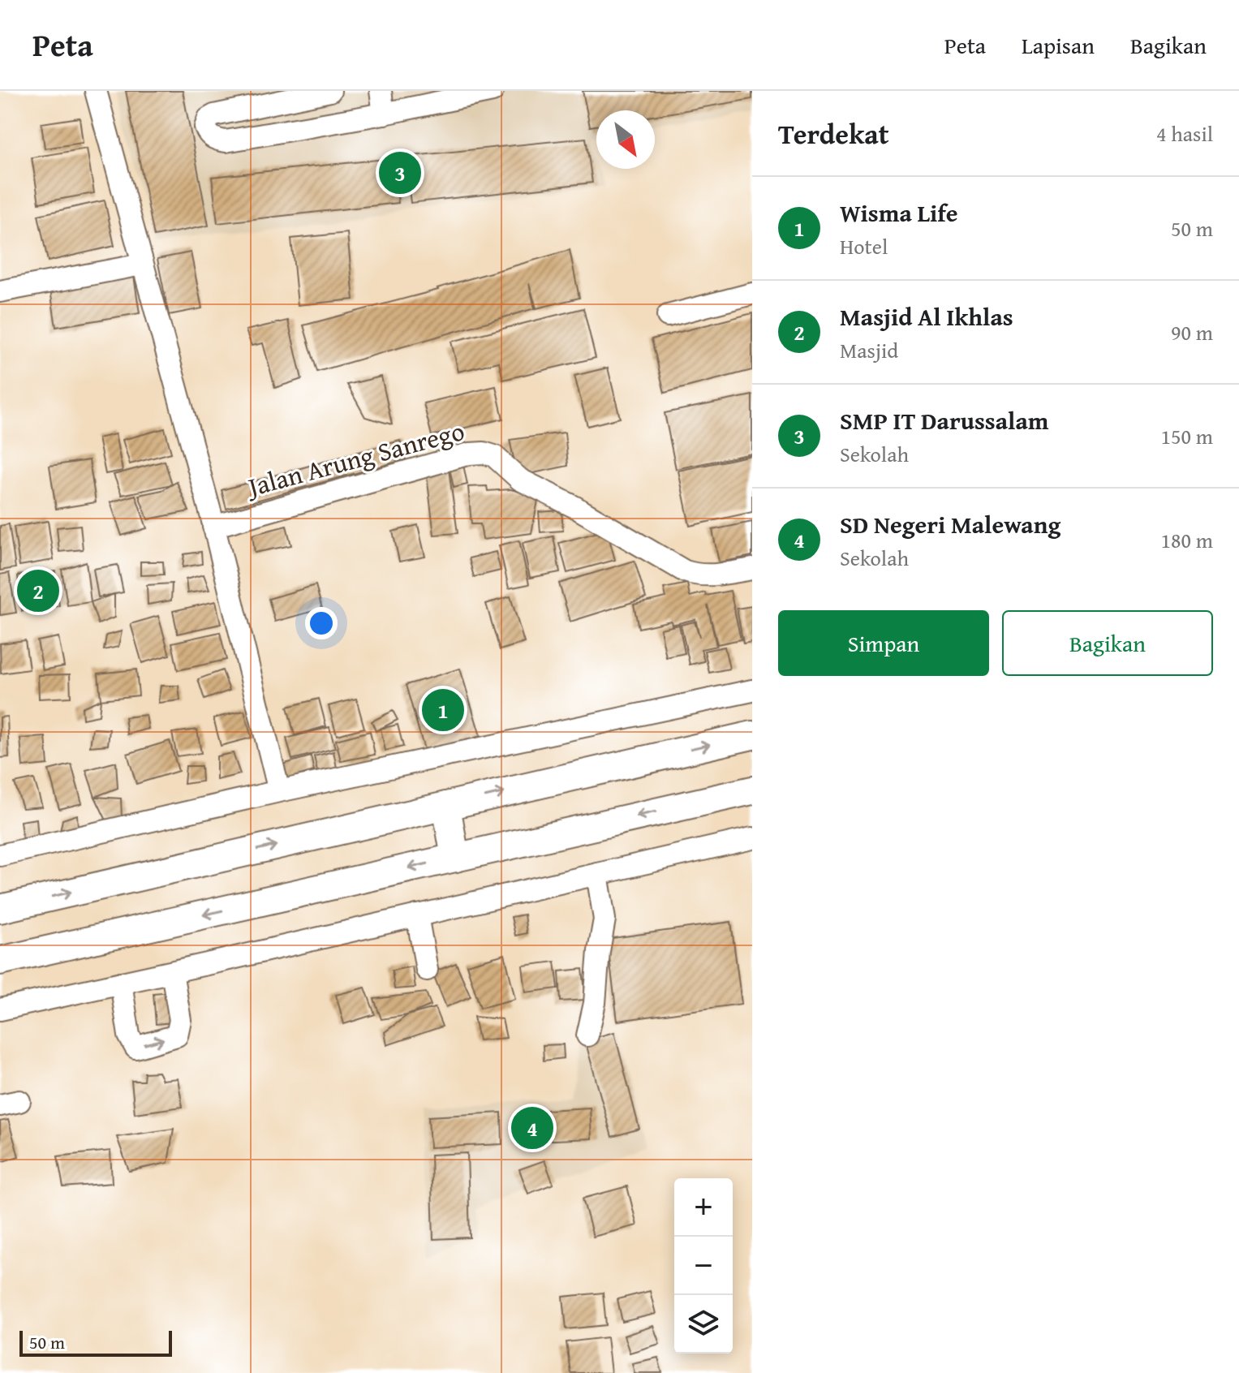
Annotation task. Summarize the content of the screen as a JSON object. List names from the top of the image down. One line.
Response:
{"streets":{"street":["Jalan Arung Sanrego"]},"scale_bar":"50 m","north":"bottom right","page":{"header":"Peta","nav":["Peta","Lapisan","Bagikan"],"heading":["Terdekat","4 hasil"],"pins":["3","2","1","4"],"list":[{"mark":"1","name":"Wisma Life","note":"Hotel","value":"50 m"},{"mark":"2","name":"Masjid Al Ikhlas","note":"Masjid","value":"90 m"},{"mark":"3","name":"SMP IT Darussalam","note":"Sekolah","value":"150 m"},{"mark":"4","name":"SD Negeri Malewang","note":"Sekolah","value":"180 m"}],"buttons":["Simpan","Bagikan"],"map_buttons":["+","−"],"scale":"50 m"}}
